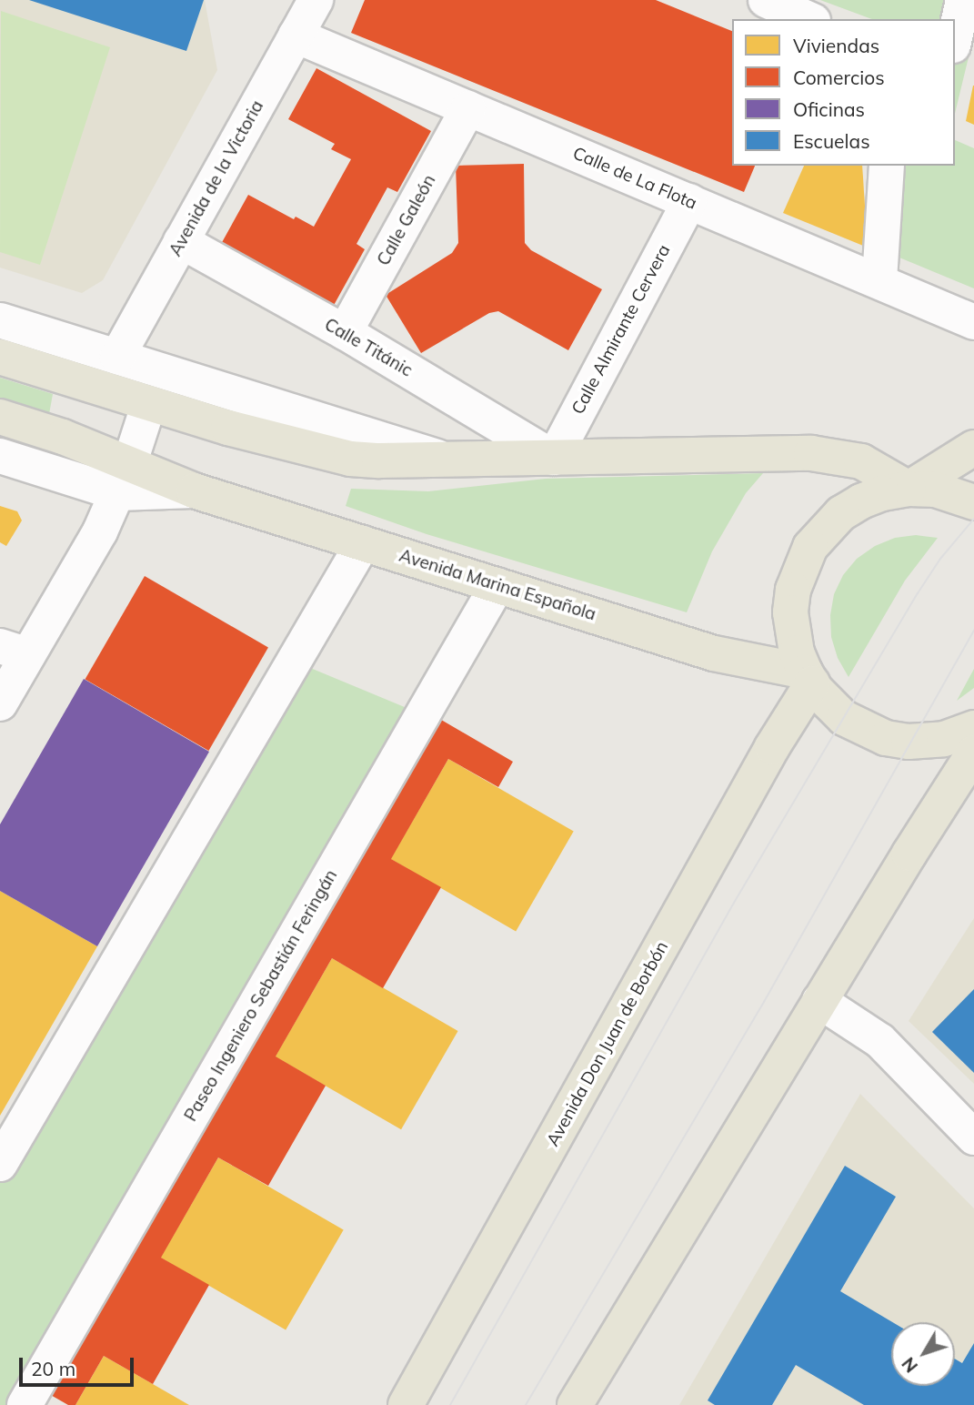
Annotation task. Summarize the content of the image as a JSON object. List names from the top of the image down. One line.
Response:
{"streets":{"main road":["Avenida Marina Española","Avenida Don Juan de Borbón"],"street":["Avenida de la Victoria","Calle de La Flota","Calle Galeón","Calle Almirante Cervera","Calle Titánic","Paseo Ingeniero Sebastián Feringán"]},"crossings":[["Avenida de la Victoria","Calle de La Flota"],["Avenida de la Victoria","Calle Titánic"],["Calle de La Flota","Calle Galeón"],["Calle de La Flota","Calle Almirante Cervera"],["Calle Galeón","Calle Titánic"],["Calle Almirante Cervera","Calle Titánic"],["Avenida Marina Española","Paseo Ingeniero Sebastián Feringán"],["Avenida Marina Española","Avenida Don Juan de Borbón"]],"legend":["Viviendas","Comercios","Oficinas","Escuelas"],"scale_bar":"20 m","north":"bottom left"}
